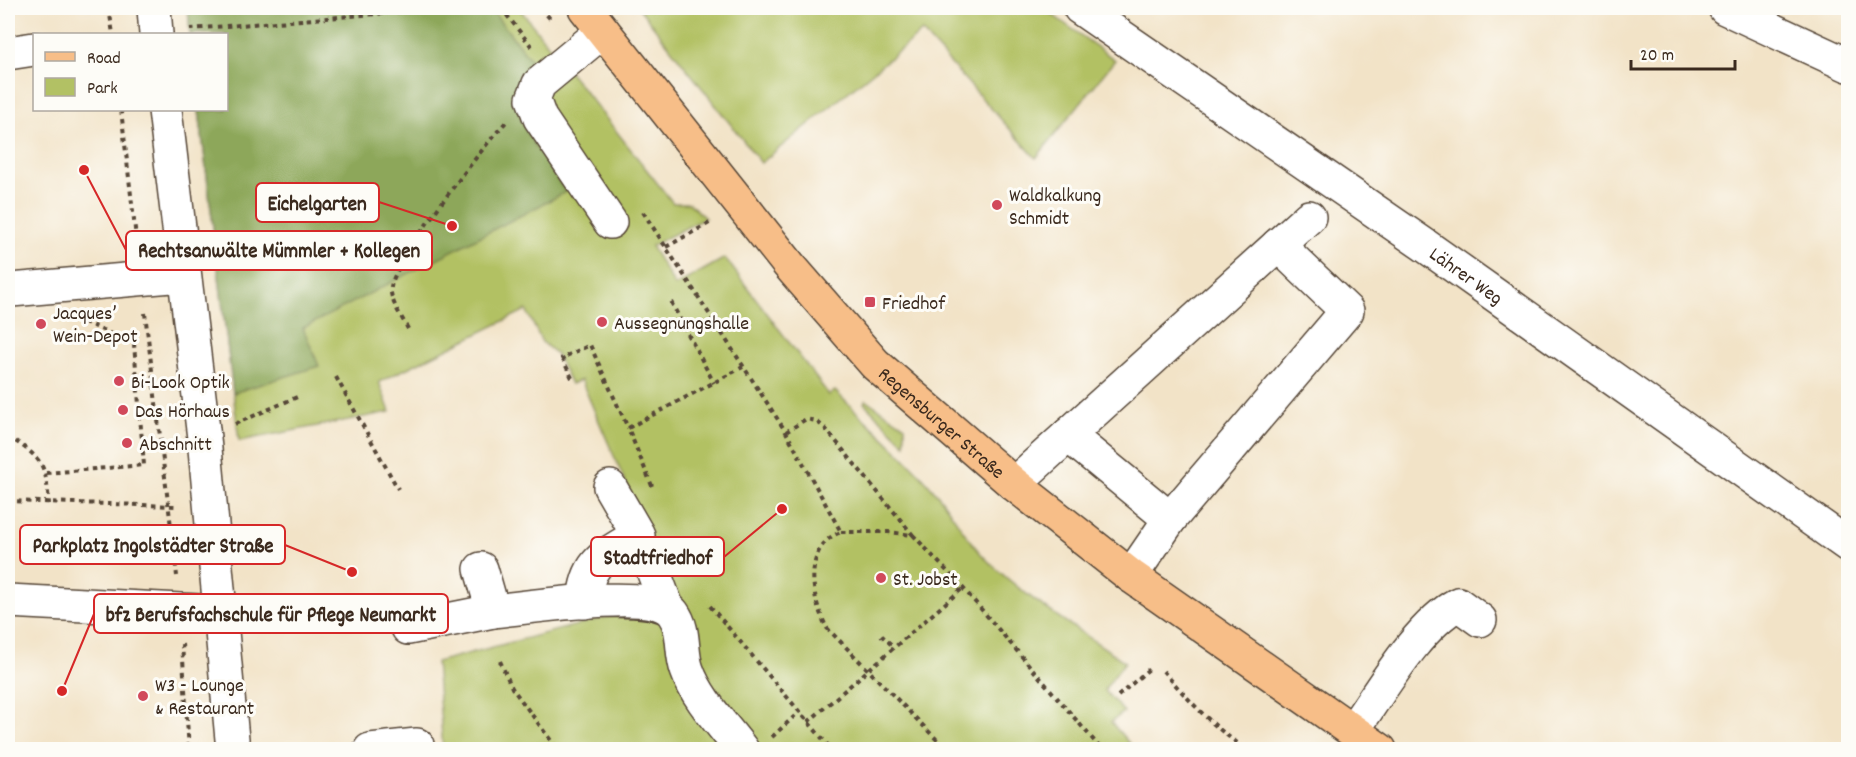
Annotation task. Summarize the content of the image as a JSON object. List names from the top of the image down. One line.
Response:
{"streets":{"main road":["Regensburger Straße"],"street":["Lährer Weg"]},"places":{"other":["Rechtsanwälte Mümmler + Kollegen","Waldkalkung Schmidt","Eichelgarten","Aussegnungshalle","Jacques’ Wein-Depot","Bi-Look Optik","Das Hörhaus","Abschnitt","Stadtfriedhof","Parkplatz Ingolstädter Straße","St. Jobst","bfz Berufsfachschule für Pflege Neumarkt","W3 - Lounge & Restaurant"],"transit":["Friedhof"]},"legend":["Road","Park"],"scale_bar":"20 m"}
